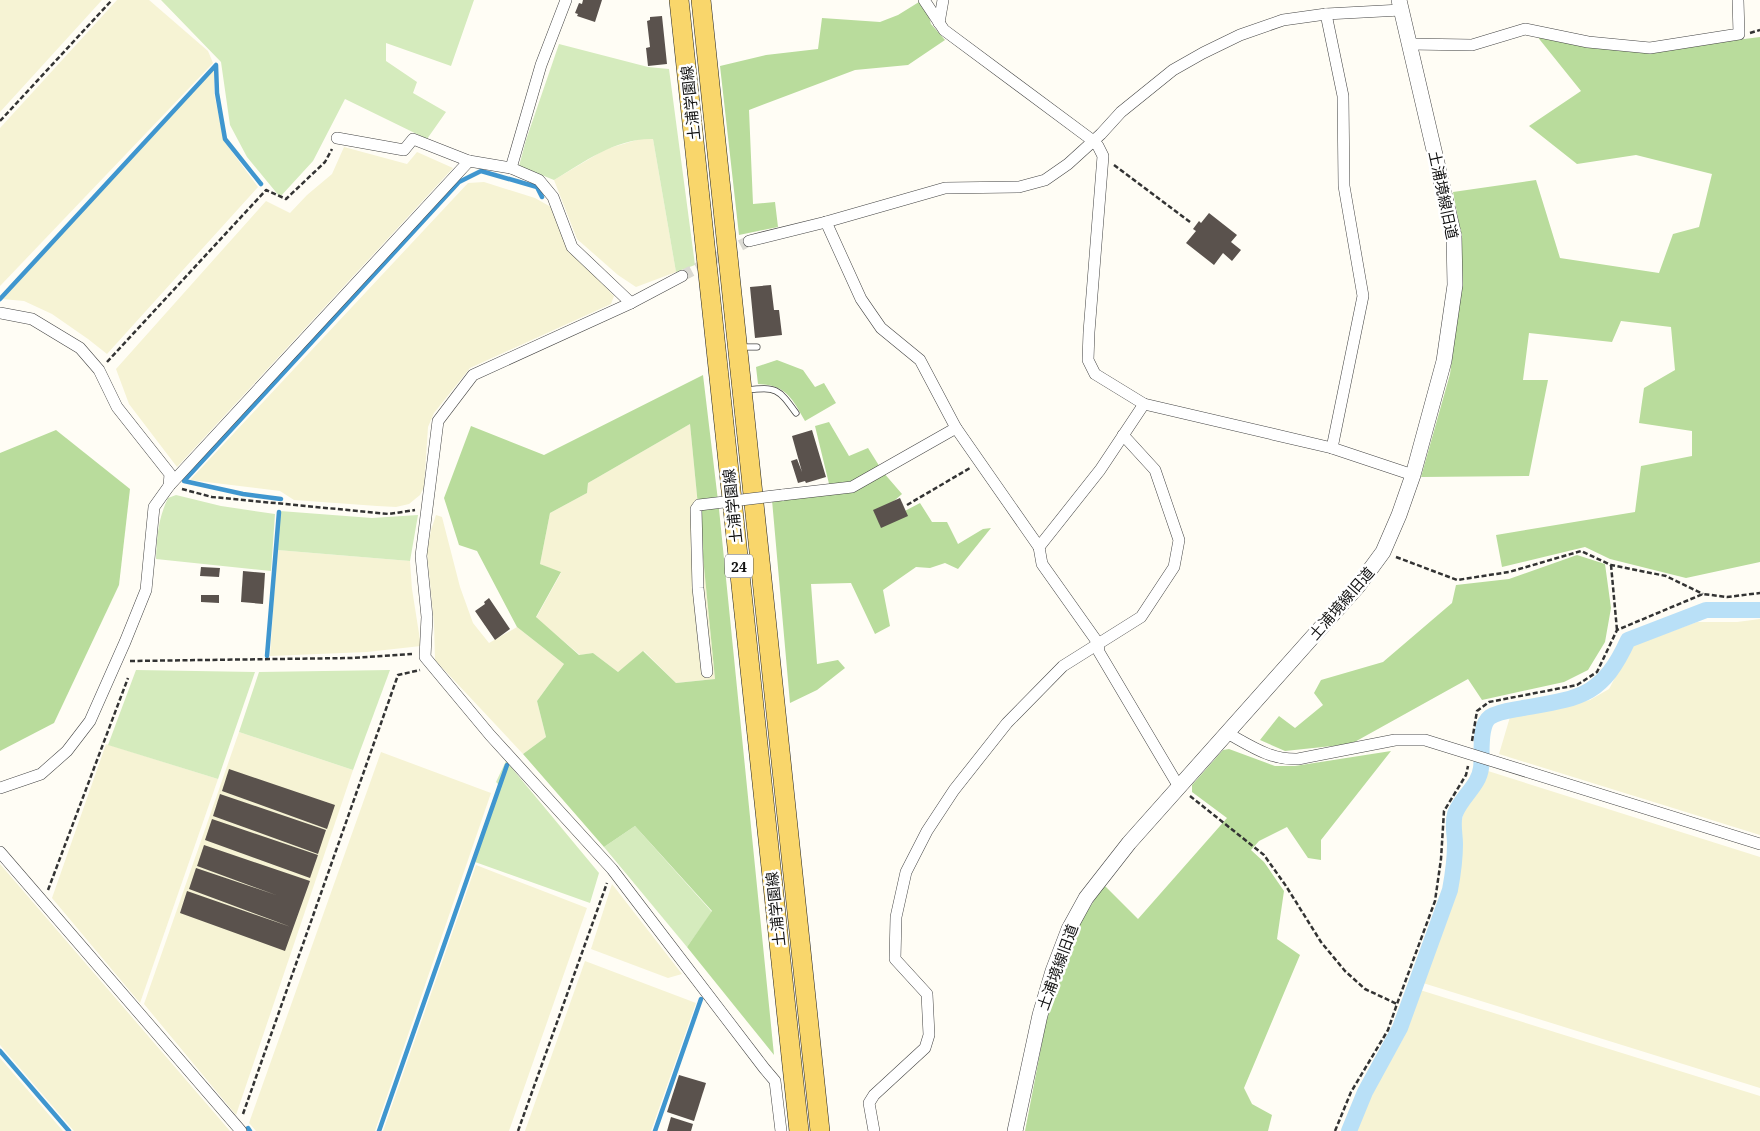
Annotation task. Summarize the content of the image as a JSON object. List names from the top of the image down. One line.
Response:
{"streets":{"main road":["土浦学園線","24"],"street":["土浦境線旧道"]}}
